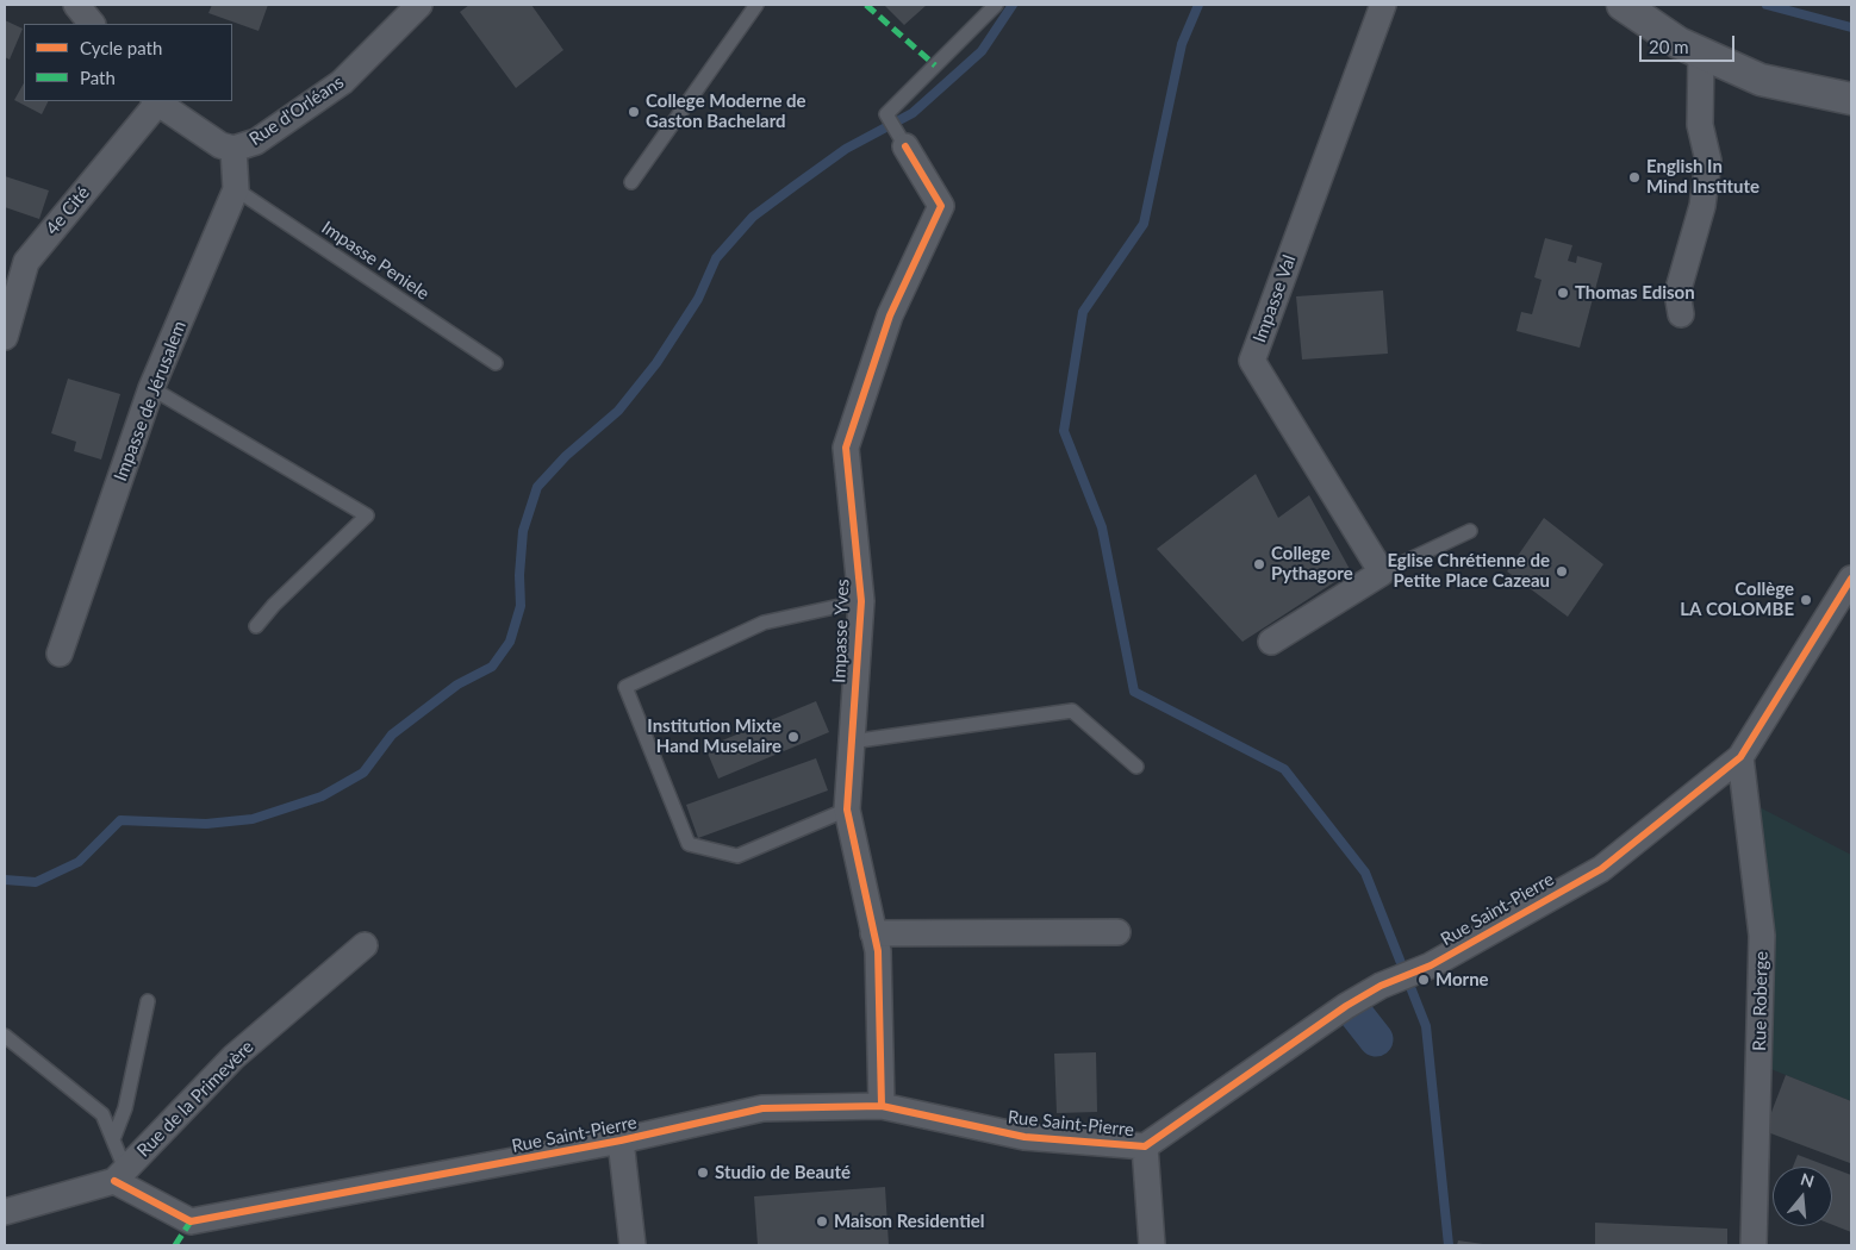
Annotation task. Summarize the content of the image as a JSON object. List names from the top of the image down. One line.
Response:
{"streets":{"street":["Rue d'Orléans","4e Cité","Impasse Val","Impasse de Jérusalem","Impasse Yves","Rue Saint-Pierre","Rue Roberge","Rue de la Primevère"],"lane":["Impasse Peniele"]},"crossings":[["Rue d'Orléans","4e Cité"],["Rue d'Orléans","Impasse de Jérusalem"],["Impasse Peniele","Impasse de Jérusalem"],["Impasse Yves","Rue Saint-Pierre"],["Rue Saint-Pierre","Rue Roberge"],["Rue Saint-Pierre","Rue de la Primevère"]],"places":["College Moderne de Gaston Bachelard","English In Mind Institute","Thomas Edison","College Pythagore","Eglise Chrétienne de Petite Place Cazeau","Collège LA COLOMBE","Institution Mixte Hand Muselaire","Morne","Studio de Beauté","Maison Residentiel"],"legend":["Cycle path","Path"],"scale_bar":"20 m","north":"top"}
